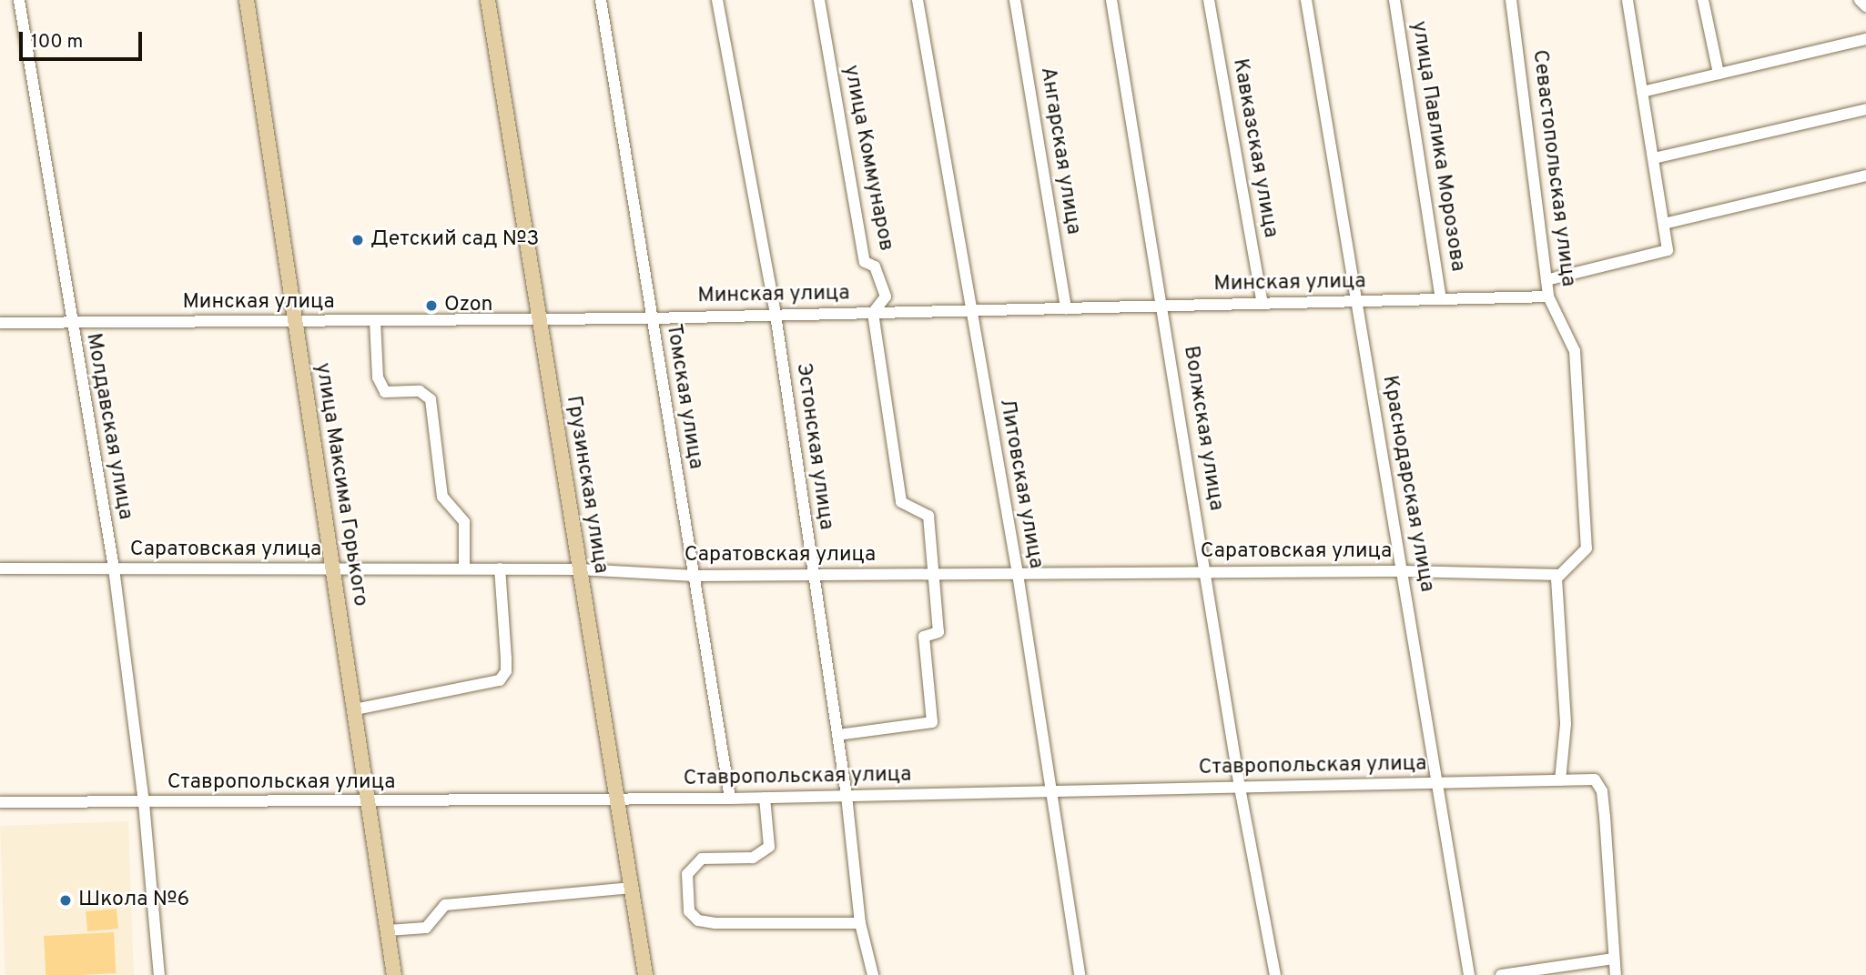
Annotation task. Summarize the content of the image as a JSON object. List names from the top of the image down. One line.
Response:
{"streets":{"main road":["улица Максима Горького","Грузинская улица"],"street":["улица Павлика Морозова","Кавказская улица","Ангарская улица","улица Коммунаров","Севастопольская улица","Минская улица","Томская улица","Молдавская улица","Волжская улица","Эстонская улица","Литовская улица","Краснодарская улица","Саратовская улица","Ставропольская улица"]},"crossings":[["улица Павлика Морозова","Минская улица"],["Кавказская улица","Минская улица"],["Ангарская улица","Минская улица"],["улица Коммунаров","Минская улица"],["улица Коммунаров","Эстонская улица"],["улица Коммунаров","Саратовская улица"],["Севастопольская улица","Минская улица"],["Севастопольская улица","Саратовская улица"],["Минская улица","Томская улица"],["Минская улица","Молдавская улица"],["Минская улица","Волжская улица"],["Минская улица","Эстонская улица"],["Минская улица","Литовская улица"],["Минская улица","Краснодарская улица"],["Минская улица","улица Максима Горького"],["Минская улица","Грузинская улица"],["Томская улица","Саратовская улица"],["Томская улица","Ставропольская улица"],["Молдавская улица","Саратовская улица"],["Молдавская улица","Ставропольская улица"],["Волжская улица","Саратовская улица"],["Волжская улица","Ставропольская улица"],["Эстонская улица","Саратовская улица"],["Эстонская улица","Ставропольская улица"],["Литовская улица","Саратовская улица"],["Литовская улица","Ставропольская улица"],["Краснодарская улица","Саратовская улица"],["Краснодарская улица","Ставропольская улица"],["улица Максима Горького","Саратовская улица"],["улица Максима Горького","Ставропольская улица"],["Грузинская улица","Саратовская улица"],["Грузинская улица","Ставропольская улица"]],"places":["Детский сад №3","Ozon","Школа №6"],"scale_bar":"100 m"}
